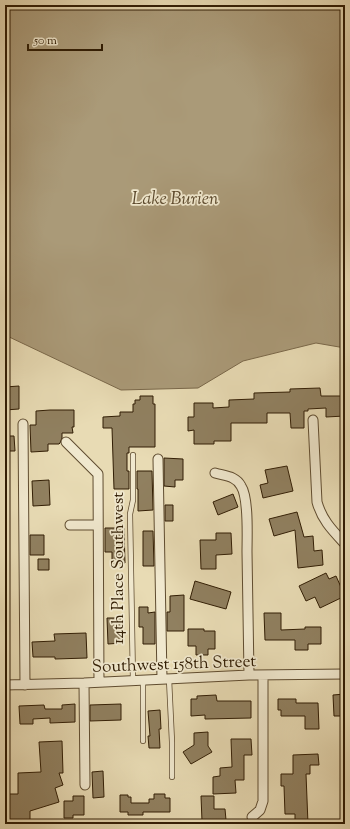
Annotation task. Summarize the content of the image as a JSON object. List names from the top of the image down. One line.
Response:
{"streets":{"street":["Southwest 158th Street"],"lane":["14th Place Southwest"]},"crossings":[["14th Place Southwest","Southwest 158th Street"]],"water":["Lake Burien"],"scale_bar":"50 m"}
